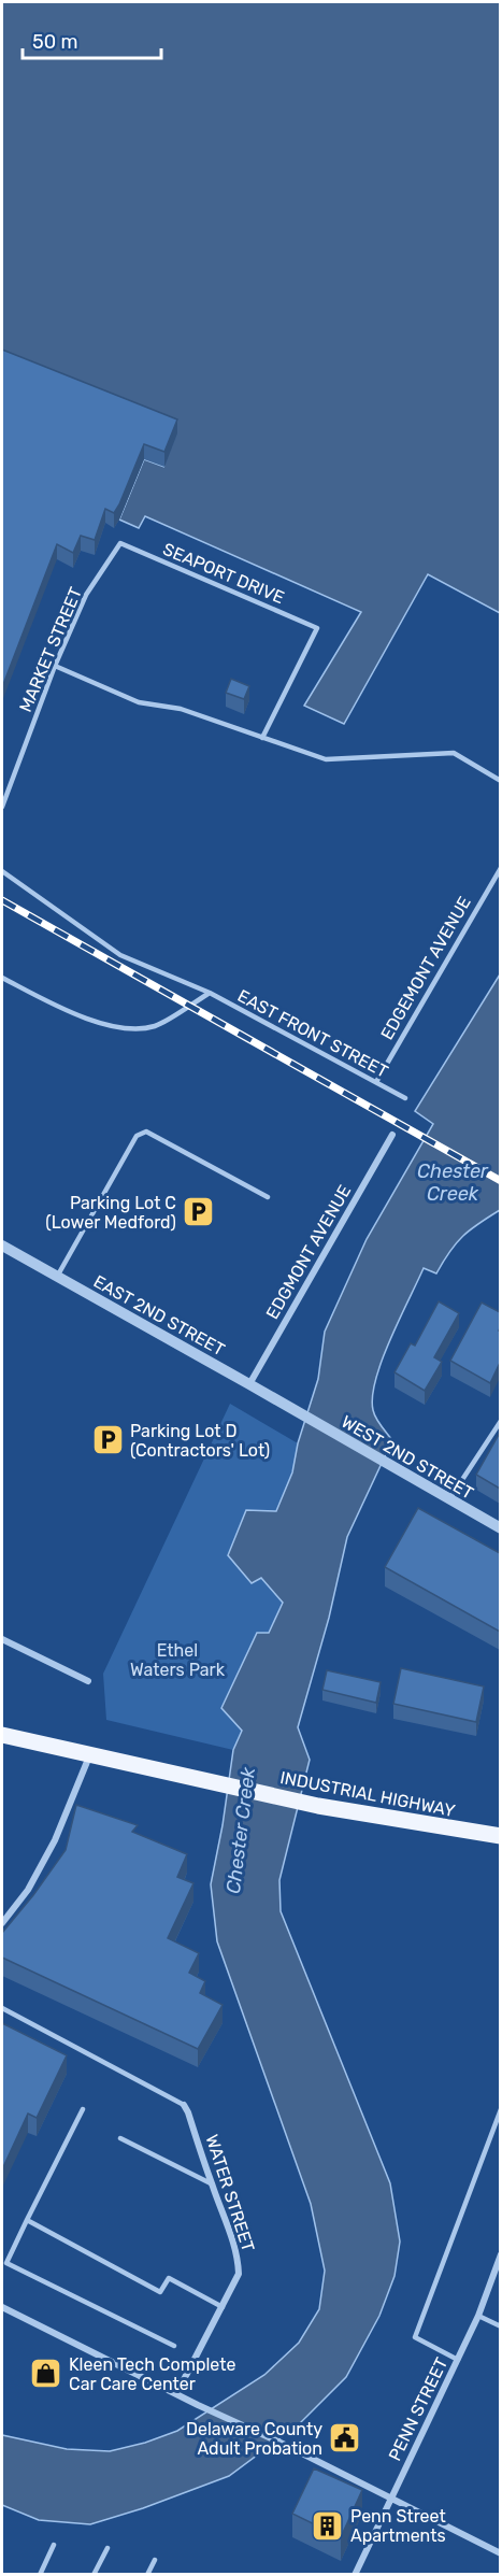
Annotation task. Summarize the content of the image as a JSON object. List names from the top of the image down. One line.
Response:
{"streets":{"main road":["INDUSTRIAL HIGHWAY"],"street":["EDGMONT AVENUE","EAST 2ND STREET","WEST 2ND STREET","WATER STREET","PENN STREET"],"lane":["SEAPORT DRIVE","MARKET STREET","EDGEMONT AVENUE","EAST FRONT STREET"]},"crossings":[["SEAPORT DRIVE","MARKET STREET"],["EDGEMONT AVENUE","EAST FRONT STREET"],["EDGMONT AVENUE","EAST 2ND STREET"],["EAST 2ND STREET","WEST 2ND STREET"]],"water":["Chester Creek"],"parks":["Ethel Waters Park"],"places":{"parking":["Parking Lot C (Lower Medford)","Parking Lot D (Contractors' Lot)"],"shop":["Kleen Tech Complete Car Care Center"],"public building":["Delaware County Adult Probation"],"building":["Penn Street Apartments"]},"scale_bar":"50 m"}
